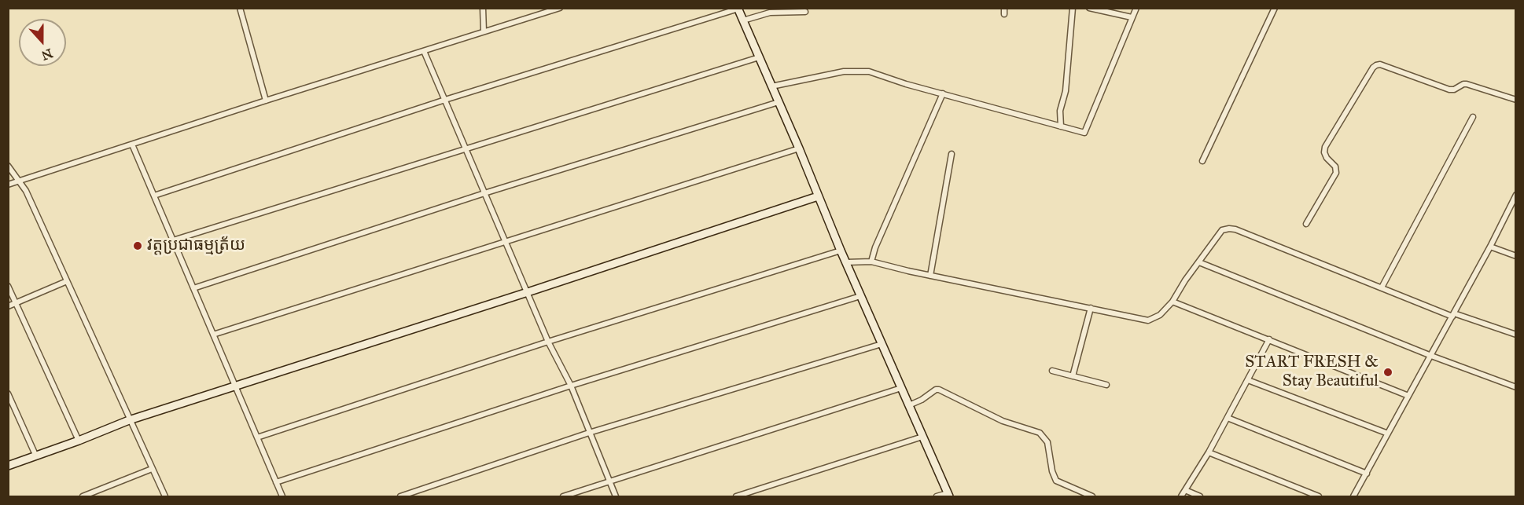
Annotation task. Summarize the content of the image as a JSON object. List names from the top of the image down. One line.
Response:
{"places":["វត្តប្រជាធម្មត្រ័យ","START FRESH & Stay Beautiful"],"north":"bottom"}
